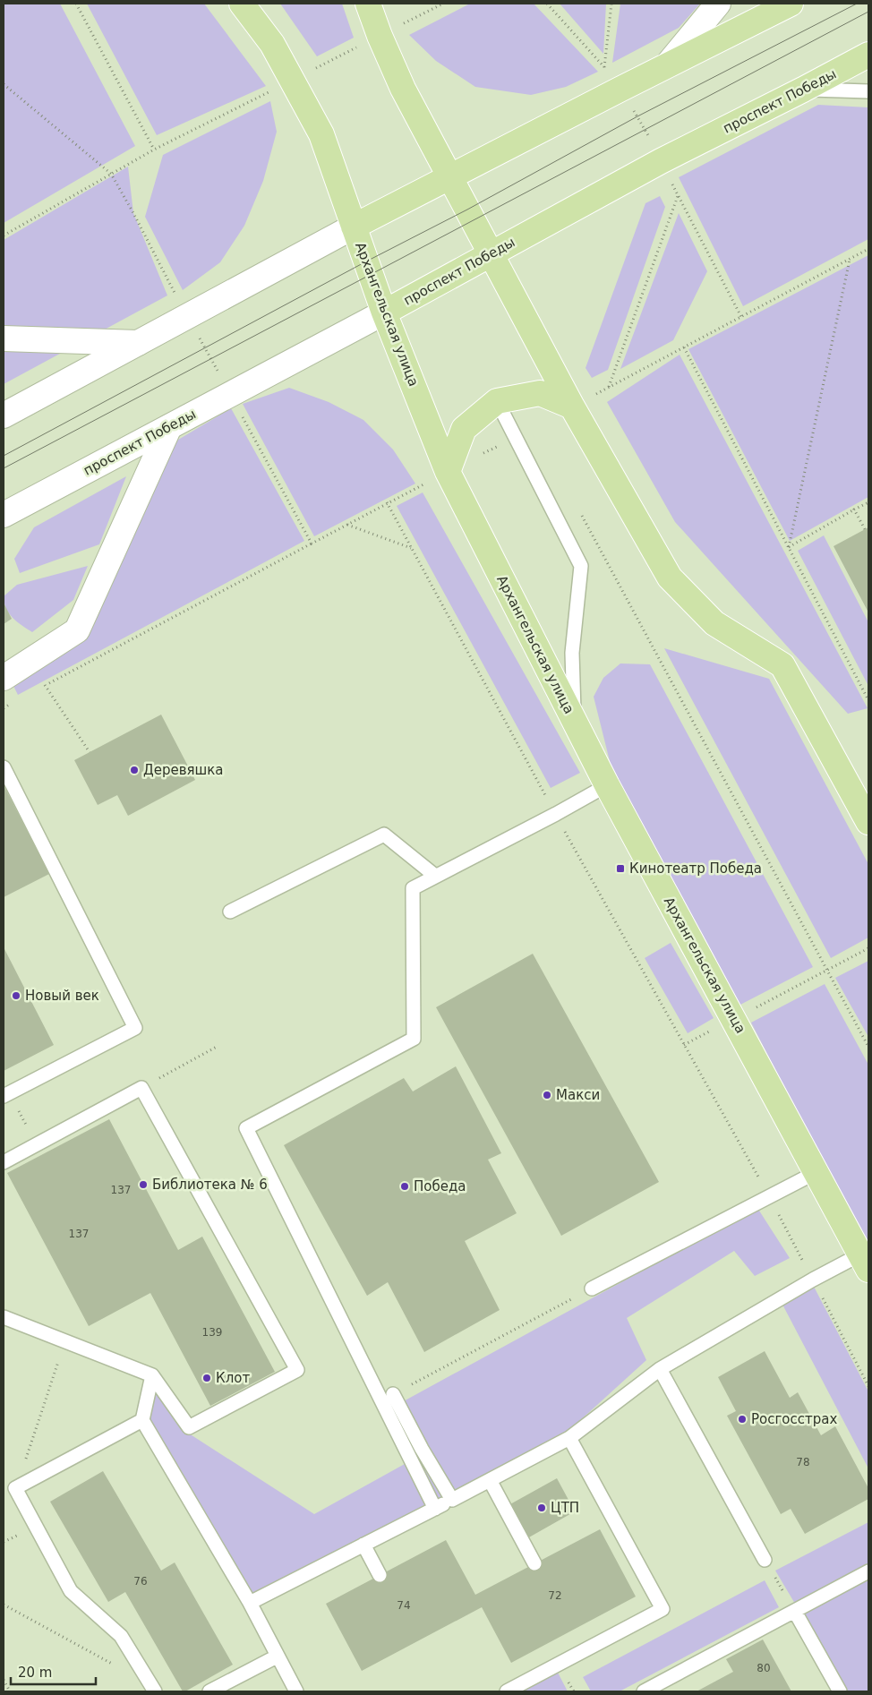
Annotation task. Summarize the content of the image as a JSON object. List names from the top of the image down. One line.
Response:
{"streets":{"main road":["проспект Победы","Архангельская улица"]},"crossings":[["проспект Победы","Архангельская улица"]],"places":{"other":["Деревяшка","Новый век","Макси","Библиотека № 6","Победа","Клот","Росгосстрах","ЦТП"],"transit":["Кинотеатр Победа"]},"house_numbers":["137","137","139","78","76","72","74","80"],"scale_bar":"20 m"}
